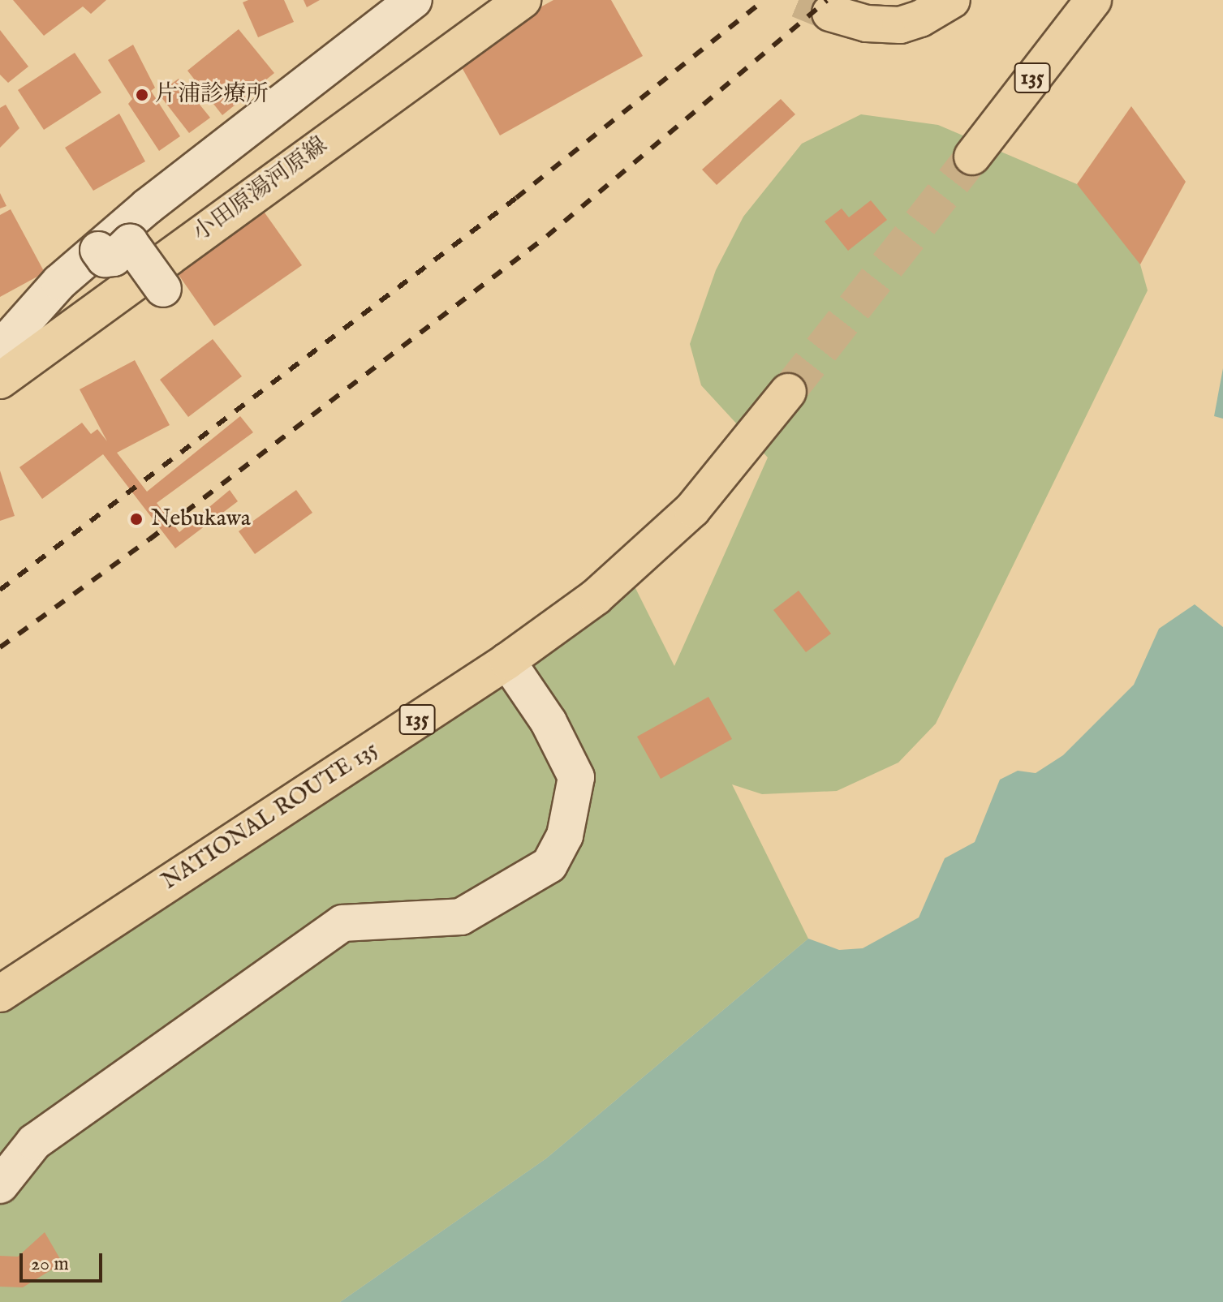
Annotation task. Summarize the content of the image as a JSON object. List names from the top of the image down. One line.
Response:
{"streets":{"main road":["135","小田原湯河原線","NATIONAL ROUTE 135"]},"places":["片浦診療所","Nebukawa"],"scale_bar":"20 m"}
